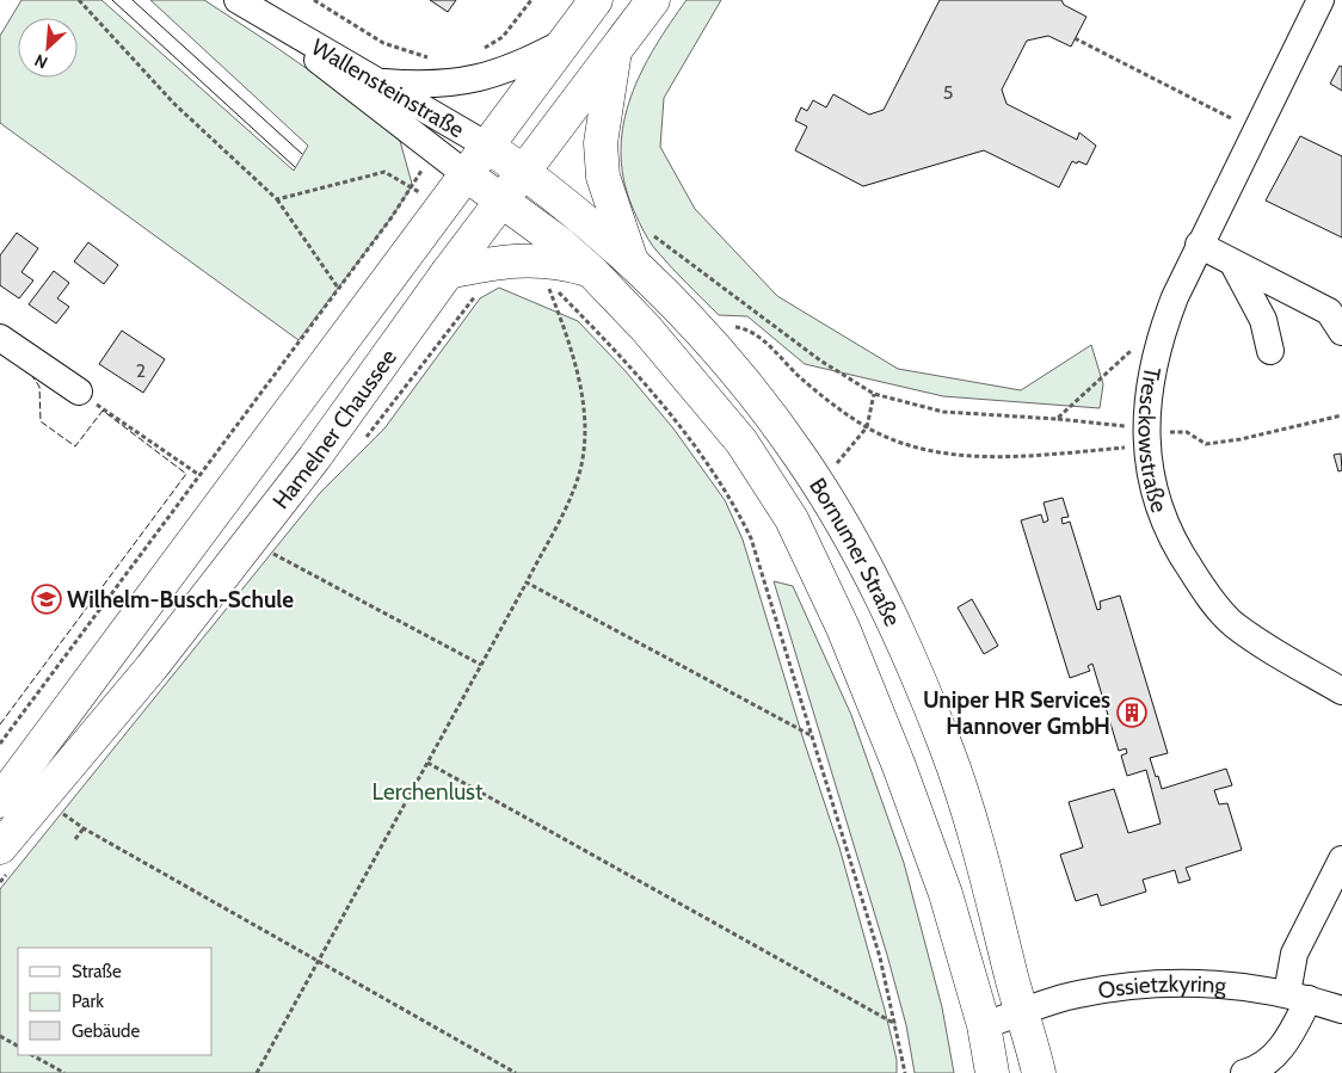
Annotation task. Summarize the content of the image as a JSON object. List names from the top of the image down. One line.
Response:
{"streets":{"main road":["Hamelner Chaussee","Bornumer Straße"],"street":["Wallensteinstraße","Tresckowstraße","Ossietzkyring"]},"crossings":[["Wallensteinstraße","Hamelner Chaussee"],["Wallensteinstraße","Bornumer Straße"],["Hamelner Chaussee","Bornumer Straße"],["Bornumer Straße","Ossietzkyring"]],"parks":["Lerchenlust"],"places":{"school or university":["Wilhelm-Busch-Schule"],"building":["Uniper HR Services Hannover GmbH"]},"house_numbers":["5","2"],"legend":["Straße","Park","Gebäude"],"north":"bottom left"}
